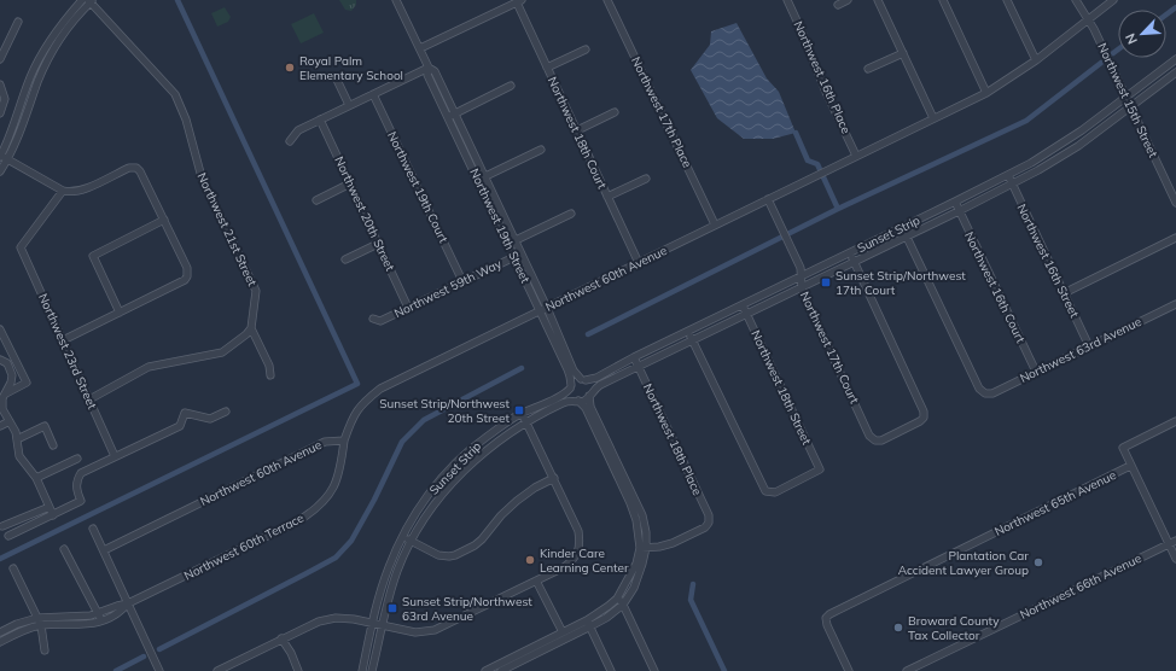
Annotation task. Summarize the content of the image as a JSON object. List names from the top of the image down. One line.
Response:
{"streets":{"street":["Northwest 16th Place","Northwest 15th Street","Northwest 17th Place","Northwest 18th Court","Northwest 19th Court","Northwest 20th Street","Northwest 19th Street","Northwest 21st Street","Sunset Strip","Northwest 16th Street","Northwest 60th Avenue","Northwest 16th Court","Northwest 59th Way","Northwest 17th Court","Northwest 63rd Avenue","Northwest 23rd Street","Northwest 18th Street","Northwest 18th Place","Northwest 65th Avenue","Northwest 60th Terrace","Northwest 66th Avenue"]},"crossings":[["Northwest 16th Place","Northwest 60th Avenue"],["Northwest 15th Street","Sunset Strip"],["Northwest 15th Street","Northwest 60th Avenue"],["Northwest 17th Place","Northwest 60th Avenue"],["Northwest 18th Court","Northwest 60th Avenue"],["Northwest 19th Court","Northwest 59th Way"],["Northwest 20th Street","Northwest 59th Way"],["Northwest 19th Street","Sunset Strip"],["Northwest 19th Street","Northwest 60th Avenue"],["Northwest 19th Street","Northwest 59th Way"],["Sunset Strip","Northwest 16th Street"],["Sunset Strip","Northwest 16th Court"],["Sunset Strip","Northwest 17th Court"],["Sunset Strip","Northwest 63rd Avenue"],["Sunset Strip","Northwest 18th Street"],["Sunset Strip","Northwest 18th Place"],["Northwest 16th Street","Northwest 63rd Avenue"],["Northwest 60th Avenue","Northwest 17th Court"],["Northwest 60th Avenue","Northwest 60th Terrace"],["Northwest 16th Court","Northwest 63rd Avenue"]],"places":{"other":["Royal Palm Elementary School","Kinder Care Learning Center","Plantation Car Accident Lawyer Group","Broward County Tax Collector"],"transit":["Sunset Strip/Northwest 17th Court","Sunset Strip/Northwest 20th Street","Sunset Strip/Northwest 63rd Avenue"]},"north":"bottom left"}
